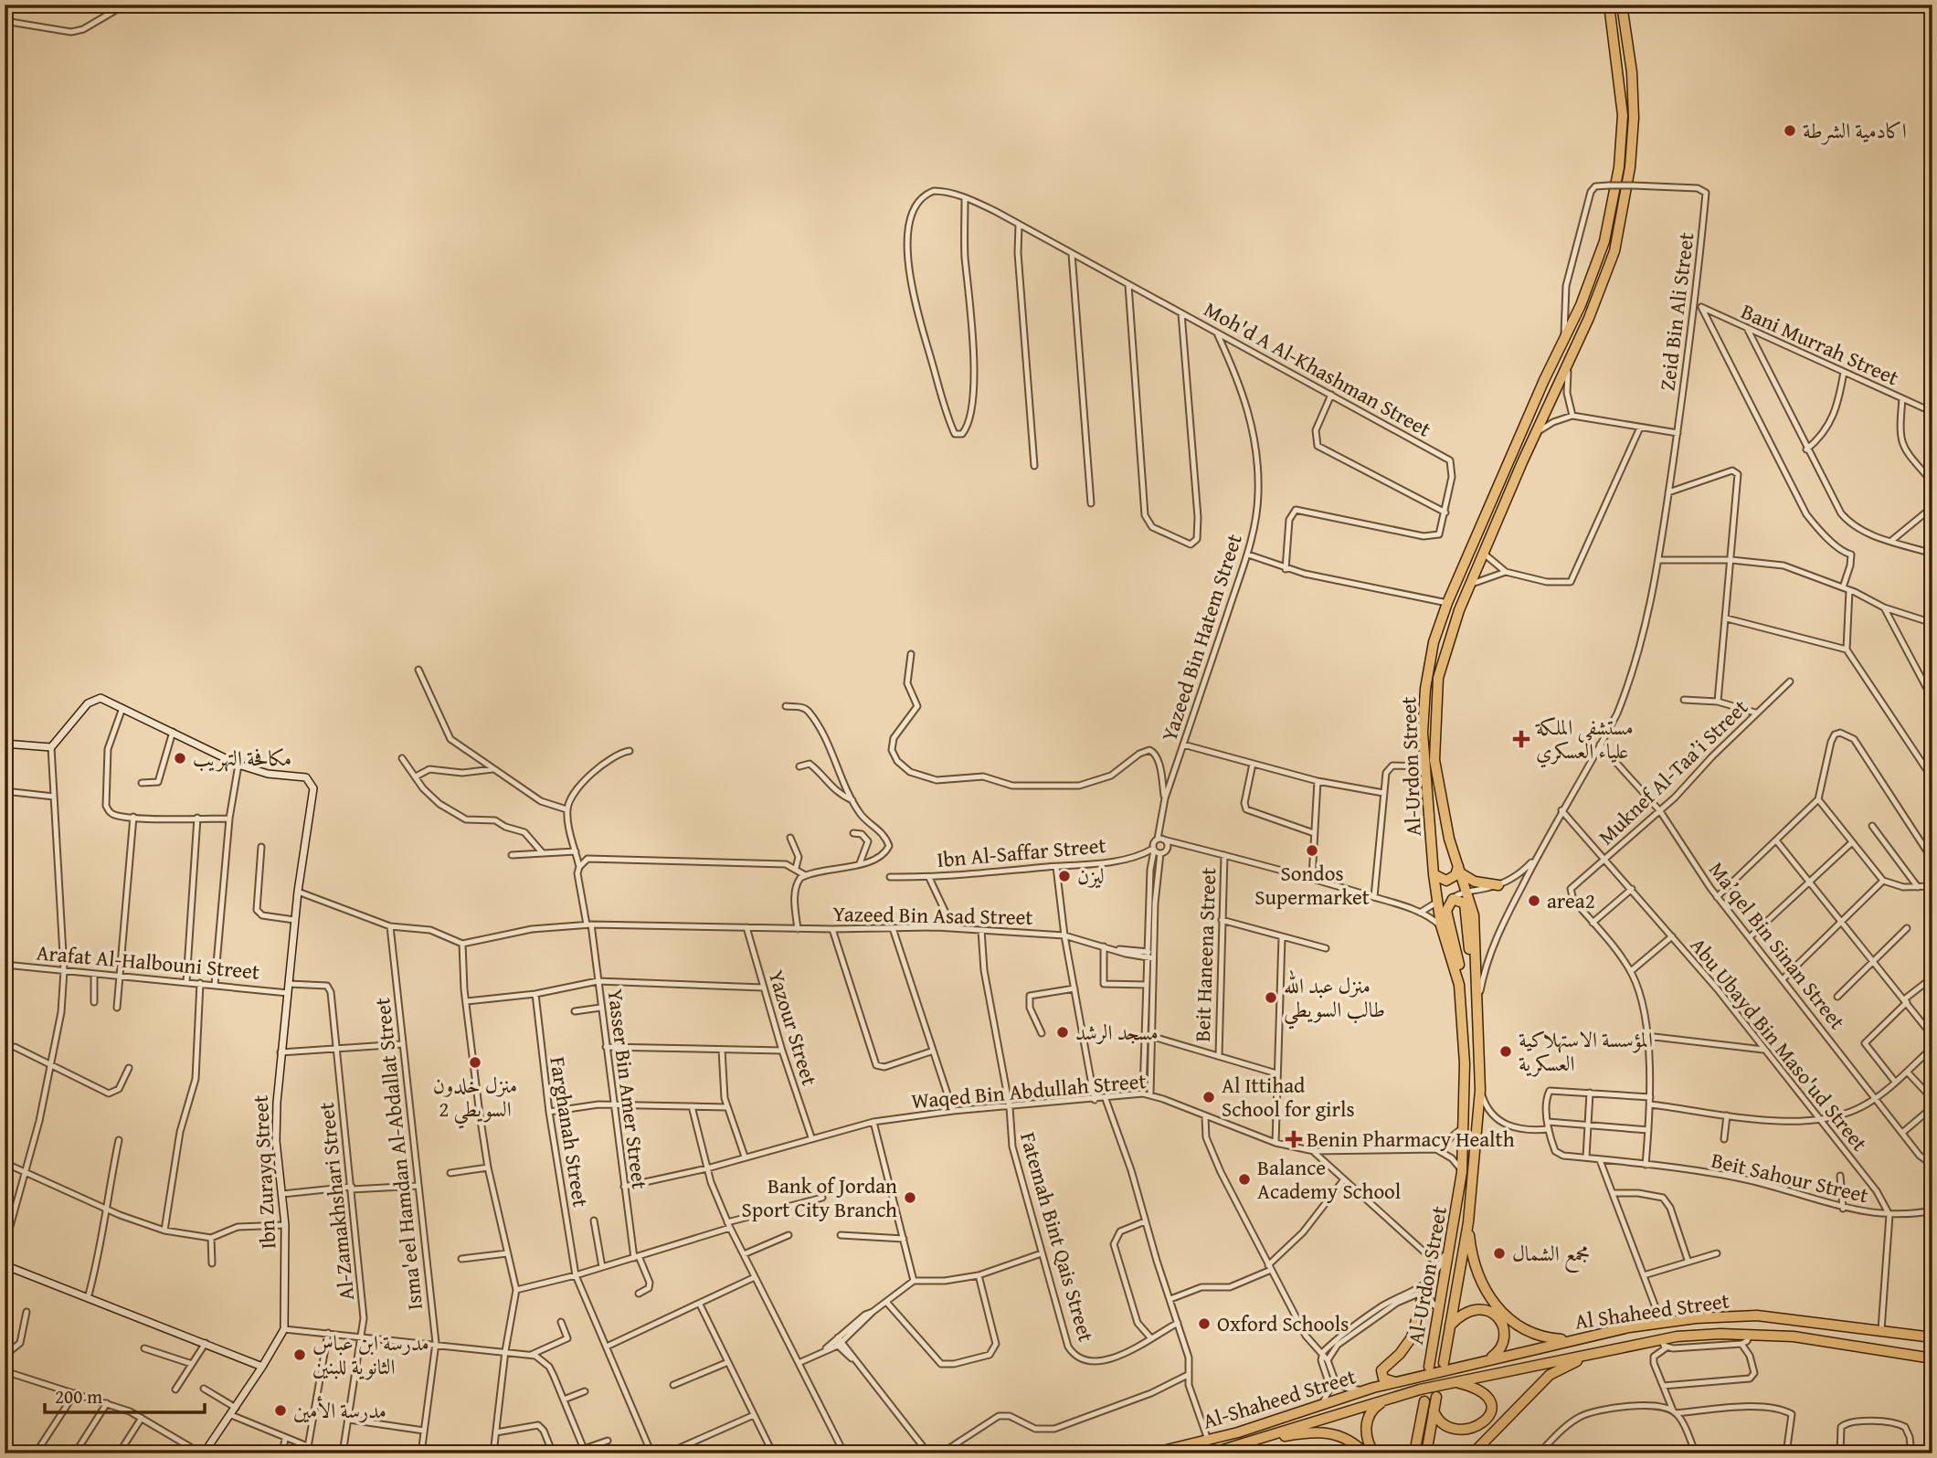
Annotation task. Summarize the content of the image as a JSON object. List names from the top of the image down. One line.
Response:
{"streets":{"highway":["Al-Urdon Street","Al Shaheed Street","Al-Shaheed Street"],"street":["Zeid Bin Ali Street","Bani Murrah Street","Moh'd A Al-Khashman Street","Yazeed Bin Hatem Street","Muknef Al-Taa’i Street","Ibn Al-Saffar Street","Yazeed Bin Asad Street","Ma’qel Bin Sinan Street","Beit Haneena Street","Arafat Al-Halbouni Street","Yazour Street","Abu Ubayd Bin Maso'ud Street","Yasser Bin Amer Street","Waqed Bin Abdullah Street","Farghanah Street","Isma'eel Hamdan Al-Abdallat Street","Ibn Zurayq Street","Beit Sahour Street","Al-Zamakhshari Street","Fatemah Bint Qais Street"]},"crossings":[["Zeid Bin Ali Street","Bani Murrah Street"],["Zeid Bin Ali Street","Al-Urdon Street"],["Zeid Bin Ali Street","Ma’qel Bin Sinan Street"],["Zeid Bin Ali Street","Abu Ubayd Bin Maso'ud Street"],["Moh'd A Al-Khashman Street","Yazeed Bin Hatem Street"],["Yazeed Bin Hatem Street","Ibn Al-Saffar Street"],["Muknef Al-Taa’i Street","Ma’qel Bin Sinan Street"],["Muknef Al-Taa’i Street","Abu Ubayd Bin Maso'ud Street"],["Muknef Al-Taa’i Street","Beit Sahour Street"],["Yazeed Bin Asad Street","Yazour Street"],["Yazeed Bin Asad Street","Yasser Bin Amer Street"],["Yazeed Bin Asad Street","Fatemah Bint Qais Street"],["Arafat Al-Halbouni Street","Ibn Zurayq Street"],["Yazour Street","Waqed Bin Abdullah Street"],["Abu Ubayd Bin Maso'ud Street","Beit Sahour Street"],["Yasser Bin Amer Street","Waqed Bin Abdullah Street"],["Waqed Bin Abdullah Street","Fatemah Bint Qais Street"],["Ibn Zurayq Street","Al-Zamakhshari Street"],["Al Shaheed Street","Al-Shaheed Street"]],"places":{"other":["اكادمية الشرطة","مكافحة التهريب","Sondos Supermarket","ليزن","area2","منزل عبد الله طالب السويطي","مسجد الرشد","المؤسسة الاستهلاكية العسكرية","منزل خلدون السويطي 2","Al Ittihad School for girls","Balance Academy School","Bank of Jordan Sport City Branch","مجمع الشمال","Oxford Schools","مدرسة ابن عباس الثانوية للبنين","مدرسة الأمين"],"health":["مستشفى الملكة علياء العسكري","Benin Pharmacy Health"]},"scale_bar":"200 m"}
